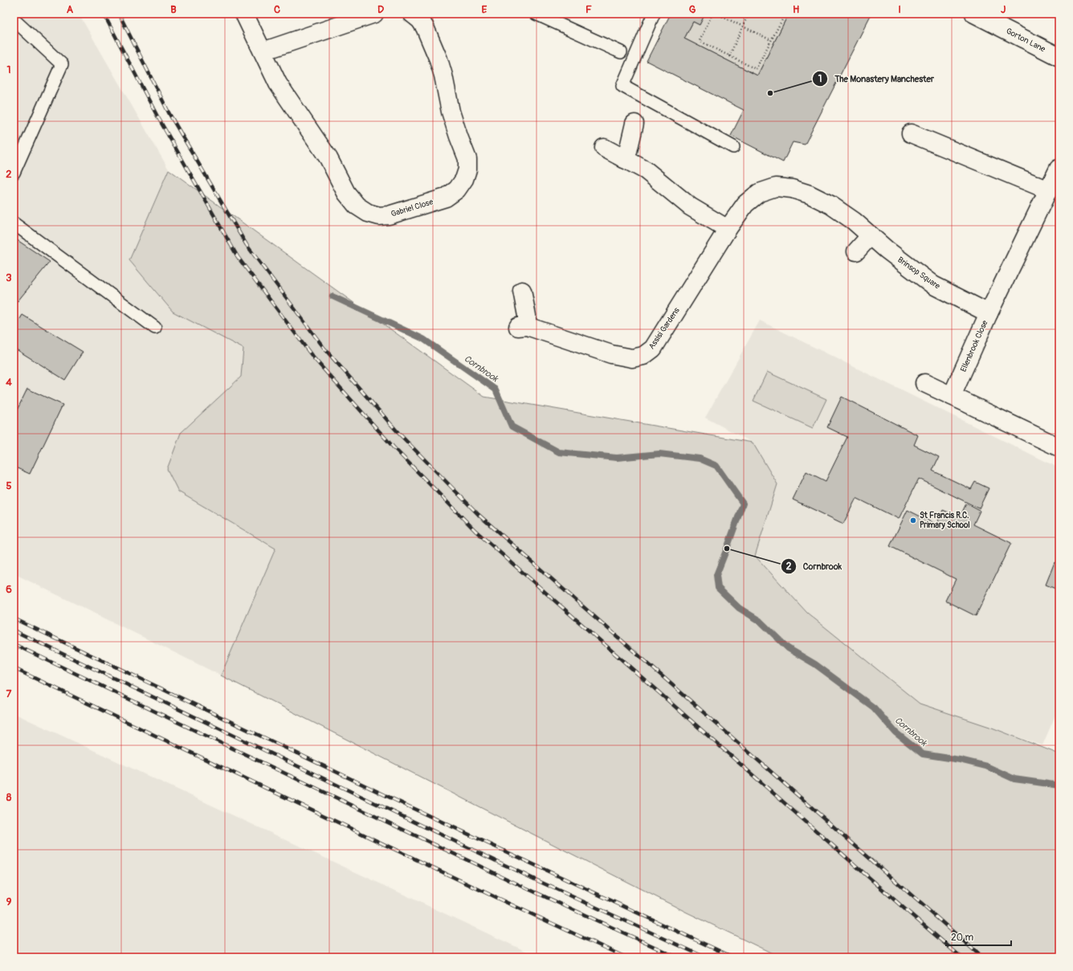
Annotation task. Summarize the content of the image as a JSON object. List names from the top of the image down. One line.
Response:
{"streets":{"street":["Gorton Lane","Gabriel Close","Brinsop Square","Assisi Gardens","Ellenbrook Close"]},"crossings":[["Brinsop Square","Assisi Gardens"],["Brinsop Square","Ellenbrook Close"]],"water":["Cornbrook"],"places":["The Monastery Manchester","St Francis R.C. Primary School","Cornbrook"],"scale_bar":"20 m","grid":{"columns":["A","B","C","D","E","F","G","H","I","J"],"rows":["1","2","3","4","5","6","7","8","9"]}}
